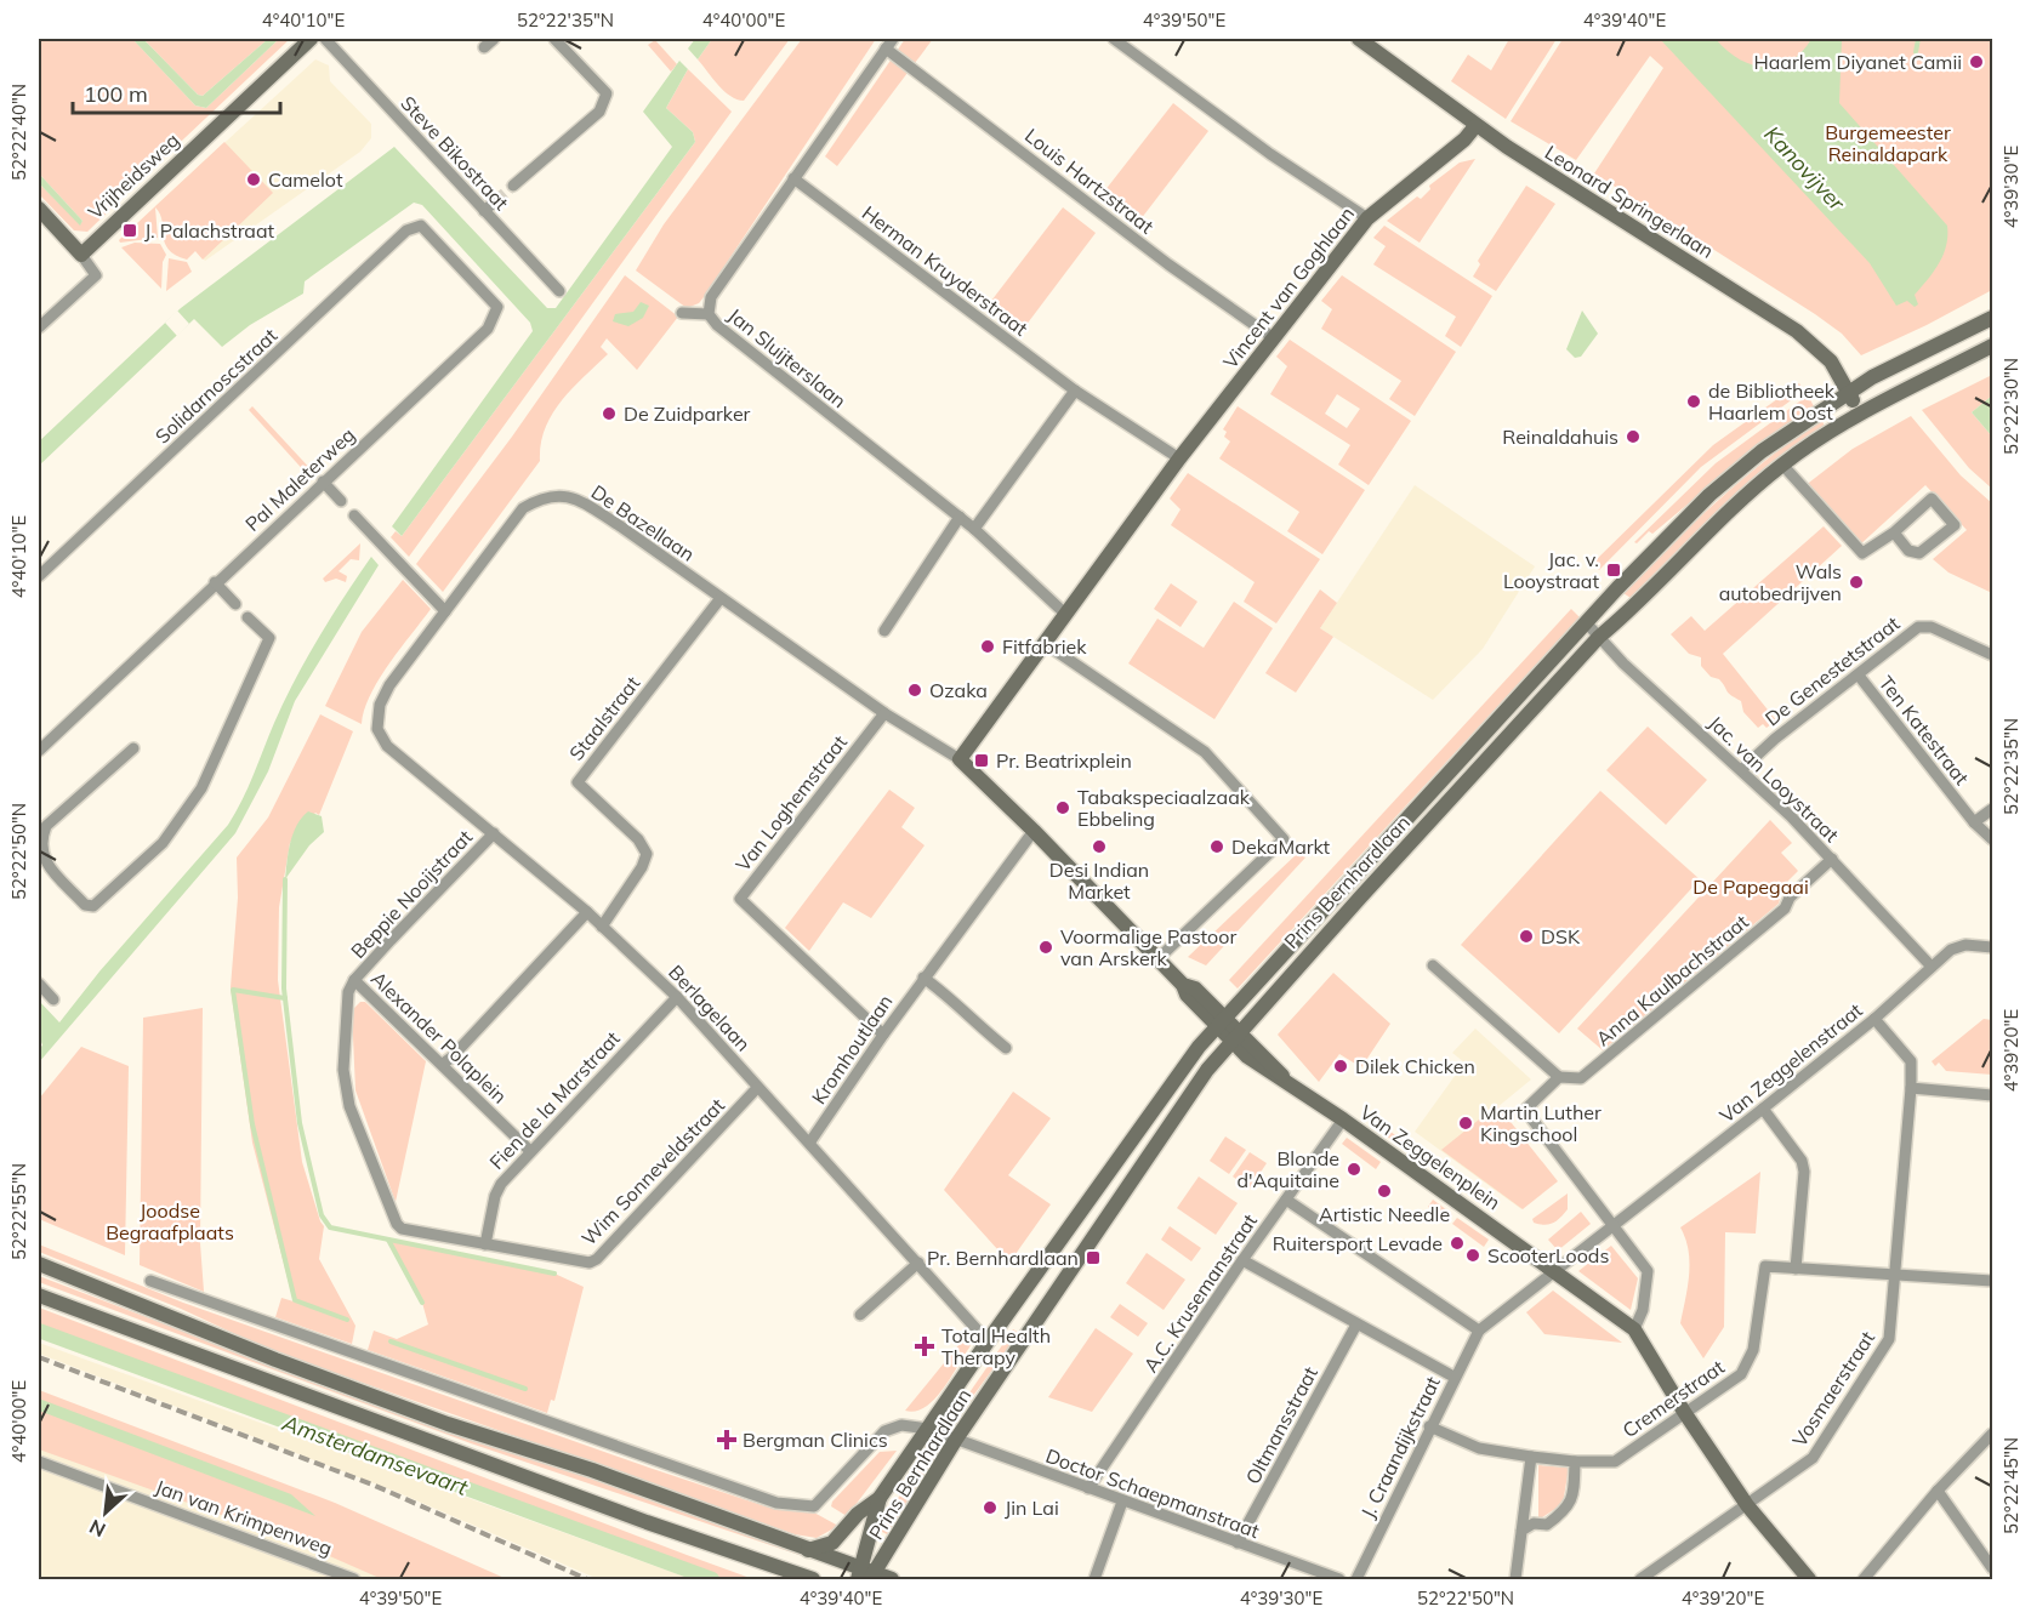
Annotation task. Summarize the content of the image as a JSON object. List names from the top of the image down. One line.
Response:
{"streets":{"main road":["Vrijheidsweg","Leonard Springerlaan","Vincent van Goghlaan","Prins Bernhardlaan","Van Zeggelenplein"],"street":["Steve Bikostraat","Louis Hartzstraat","Herman Kruyderstraat","Jan Sluijterslaan","Solidarnoscstraat","Pal Maleterweg","De Bazellaan","De Genestetstraat","Staalstraat","Ten Katestraat","Jac. van Looystraat","Van Loghemstraat","Beppie Nooijstraat","Anna Kaulbachstraat","Berlagelaan","Alexander Polaplein","Kromhoutlaan","Van Zeggelenstraat","Fien de la Marstraat","Wim Sonneveldstraat","A.C. Krusemanstraat","Vosmaerstraat","Cremerstraat","Oltmansstraat","J. Craandijkstraat","Doctor Schaepmanstraat","Jan van Krimpenweg"]},"crossings":[["Louis Hartzstraat","Vincent van Goghlaan"],["Louis Hartzstraat","Jan Sluijterslaan"],["Leonard Springerlaan","Vincent van Goghlaan"],["Leonard Springerlaan","Prins Bernhardlaan"],["Herman Kruyderstraat","Jan Sluijterslaan"],["Vincent van Goghlaan","Jan Sluijterslaan"],["Vincent van Goghlaan","De Bazellaan"],["Solidarnoscstraat","Pal Maleterweg"],["De Bazellaan","Staalstraat"],["De Bazellaan","Van Loghemstraat"],["De Bazellaan","Berlagelaan"],["De Genestetstraat","Ten Katestraat"],["De Genestetstraat","Jac. van Looystraat"],["Staalstraat","Berlagelaan"],["Jac. van Looystraat","Prins Bernhardlaan"],["Jac. van Looystraat","Anna Kaulbachstraat"],["Jac. van Looystraat","Van Zeggelenstraat"],["Van Loghemstraat","Kromhoutlaan"],["Prins Bernhardlaan","Berlagelaan"],["Prins Bernhardlaan","Van Zeggelenplein"],["Prins Bernhardlaan","Doctor Schaepmanstraat"],["Beppie Nooijstraat","Berlagelaan"],["Beppie Nooijstraat","Alexander Polaplein"],["Beppie Nooijstraat","Wim Sonneveldstraat"],["Berlagelaan","Kromhoutlaan"],["Berlagelaan","Fien de la Marstraat"],["Berlagelaan","Wim Sonneveldstraat"],["Alexander Polaplein","Fien de la Marstraat"],["Alexander Polaplein","Wim Sonneveldstraat"],["Van Zeggelenstraat","Vosmaerstraat"],["Fien de la Marstraat","Wim Sonneveldstraat"],["Van Zeggelenplein","A.C. Krusemanstraat"],["A.C. Krusemanstraat","Doctor Schaepmanstraat"],["Oltmansstraat","Doctor Schaepmanstraat"]],"water":["Kanovijver","Amsterdamsevaart"],"parks":["Burgemeester Reinaldapark","De Papegaai","Joodse Begraafplaats"],"places":{"other":["Haarlem Diyanet Camii","Camelot","de Bibliotheek Haarlem Oost","De Zuidparker","Reinaldahuis","Wals autobedrijven","Fitfabriek","Ozaka","Tabakspeciaalzaak Ebbeling","Desi Indian Market","DekaMarkt","DSK","Voormalige Pastoor van Arskerk","Dilek Chicken","Martin Luther Kingschool","Blonde d'Aquitaine","Artistic Needle","Ruitersport Levade","ScooterLoods","Jin Lai"],"transit":["J. Palachstraat","Jac. v. Looystraat","Pr. Beatrixplein","Pr. Bernhardlaan"],"health":["Total Health Therapy","Bergman Clinics"]},"scale_bar":"100 m","north":"bottom left","coordinates":["4°40'10\"E","52°22'35\"N","4°40'00\"E","4°39'50\"E","4°39'40\"E","52°22'40\"N","4°39'30\"E","52°22'30\"N","52°22'50\"N","4°39'20\"E","52°22'55\"N","52°22'45\"N"]}
